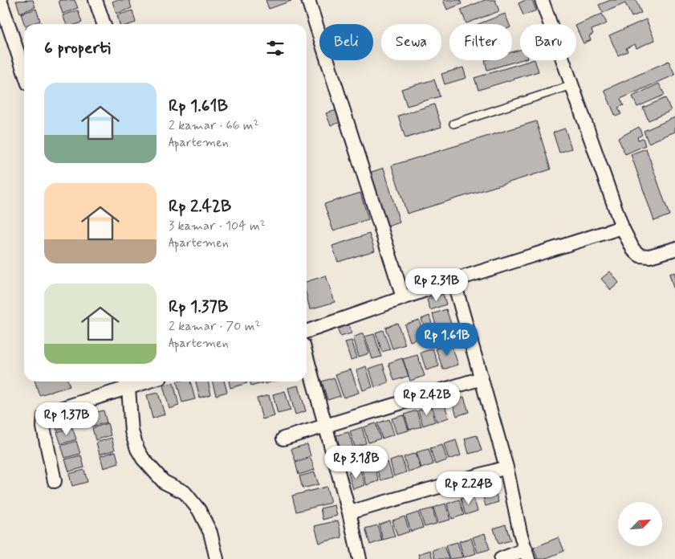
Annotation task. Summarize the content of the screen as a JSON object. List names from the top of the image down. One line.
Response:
{"north":"top right","page":{"chip":["Beli","Sewa","Filter","Baru"],"heading":"6 properti","list":[{"name":"Rp 1.61B","note":"2 kamar · 66 m² · Apartemen"},{"name":"Rp 2.42B","note":"3 kamar · 104 m² · Apartemen"},{"name":"Rp 1.37B","note":"2 kamar · 70 m² · Apartemen"}],"price":["Rp 2.31B","Rp 1.61B","Rp 2.42B","Rp 1.37B","Rp 3.18B","Rp 2.24B"]}}
